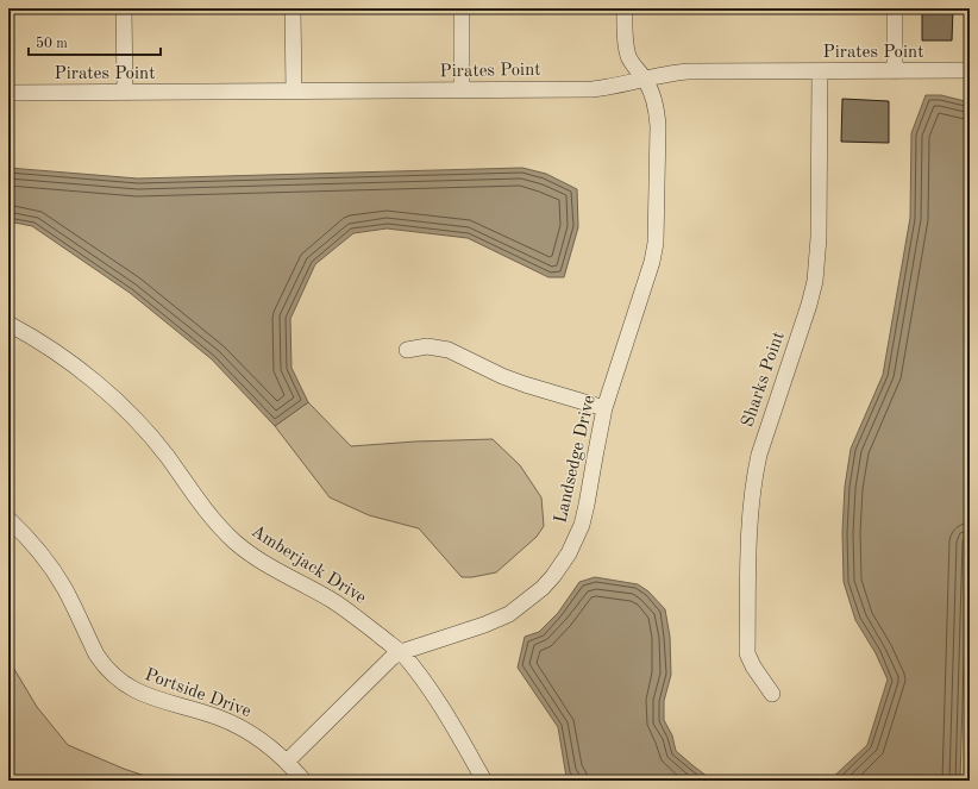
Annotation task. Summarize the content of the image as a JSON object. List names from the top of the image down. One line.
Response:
{"streets":{"street":["Pirates Point","Sharks Point","Landsedge Drive","Amberjack Drive","Portside Drive"]},"crossings":[["Pirates Point","Sharks Point"],["Pirates Point","Landsedge Drive"],["Landsedge Drive","Amberjack Drive"],["Landsedge Drive","Portside Drive"]],"scale_bar":"50 m"}
